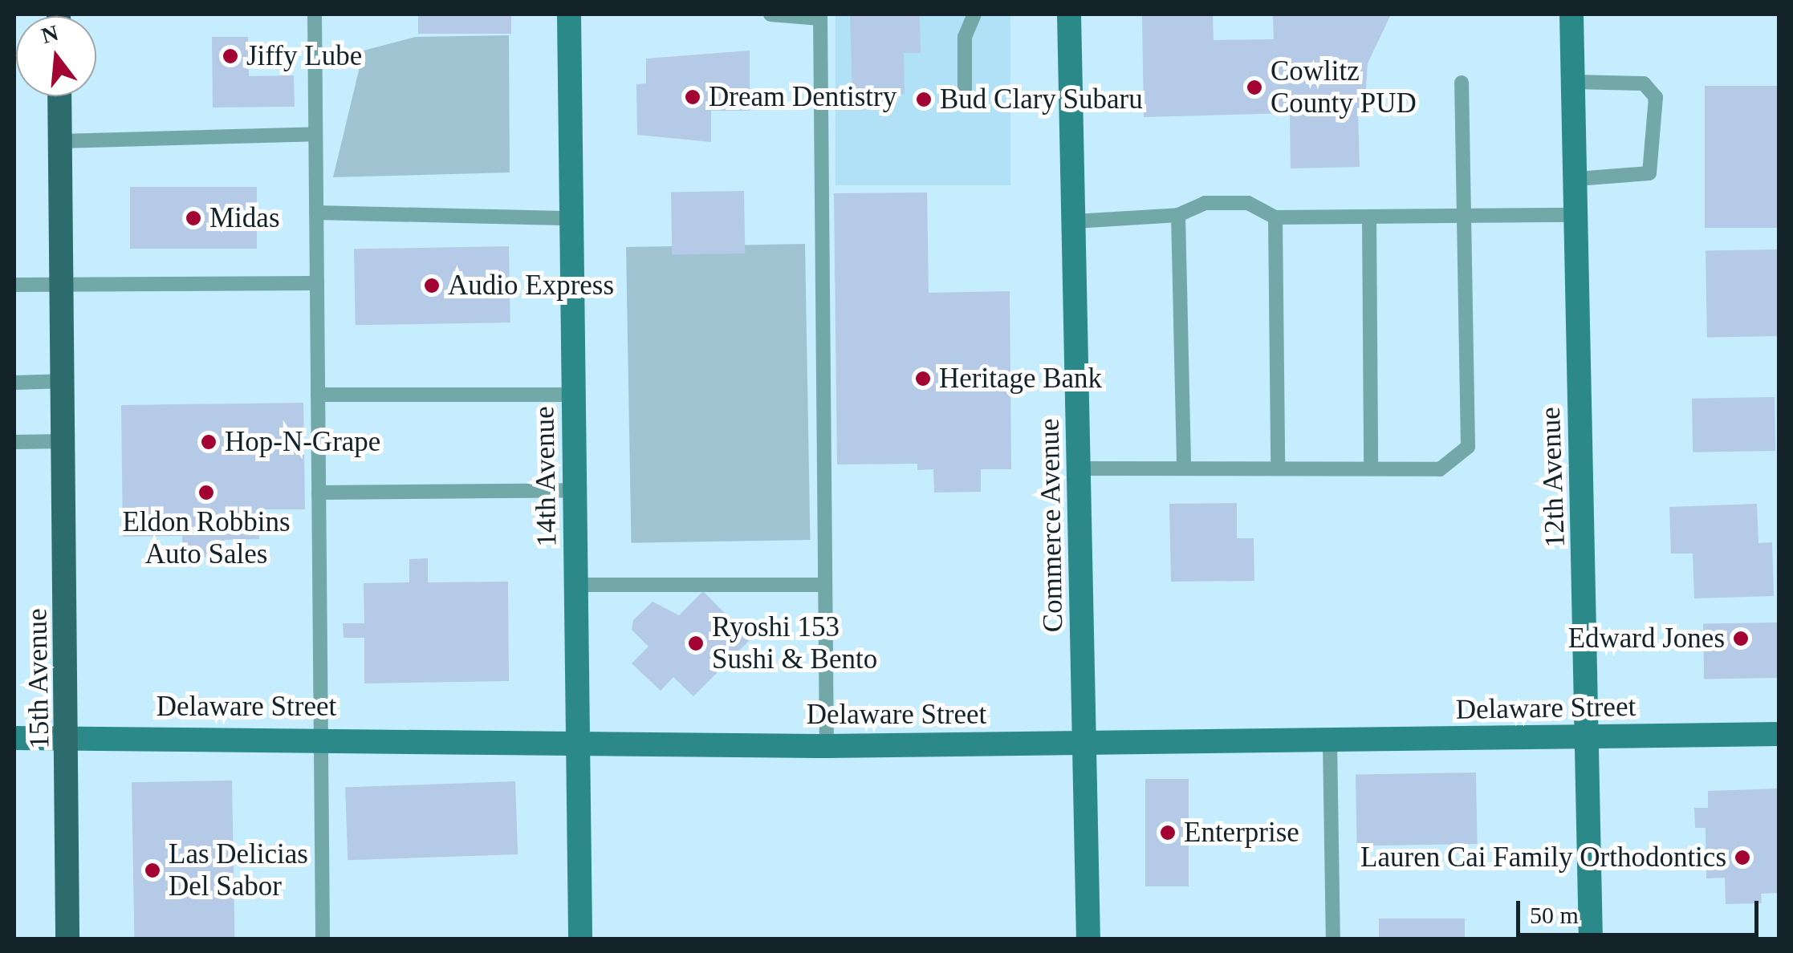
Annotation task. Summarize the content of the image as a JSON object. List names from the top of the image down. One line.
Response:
{"streets":{"main road":["15th Avenue"],"street":["14th Avenue","12th Avenue","Commerce Avenue","Delaware Street"]},"crossings":[["14th Avenue","Delaware Street"],["12th Avenue","Delaware Street"],["Commerce Avenue","Delaware Street"],["15th Avenue","Delaware Street"]],"places":["Jiffy Lube","Cowlitz County PUD","Dream Dentistry","Bud Clary Subaru","Midas","Audio Express","Heritage Bank","Hop-N-Grape","Eldon Robbins Auto Sales","Edward Jones","Ryoshi 153 Sushi & Bento","Enterprise","Lauren Cai Family Orthodontics","Las Delicias Del Sabor"],"scale_bar":"50 m","north":"top"}
